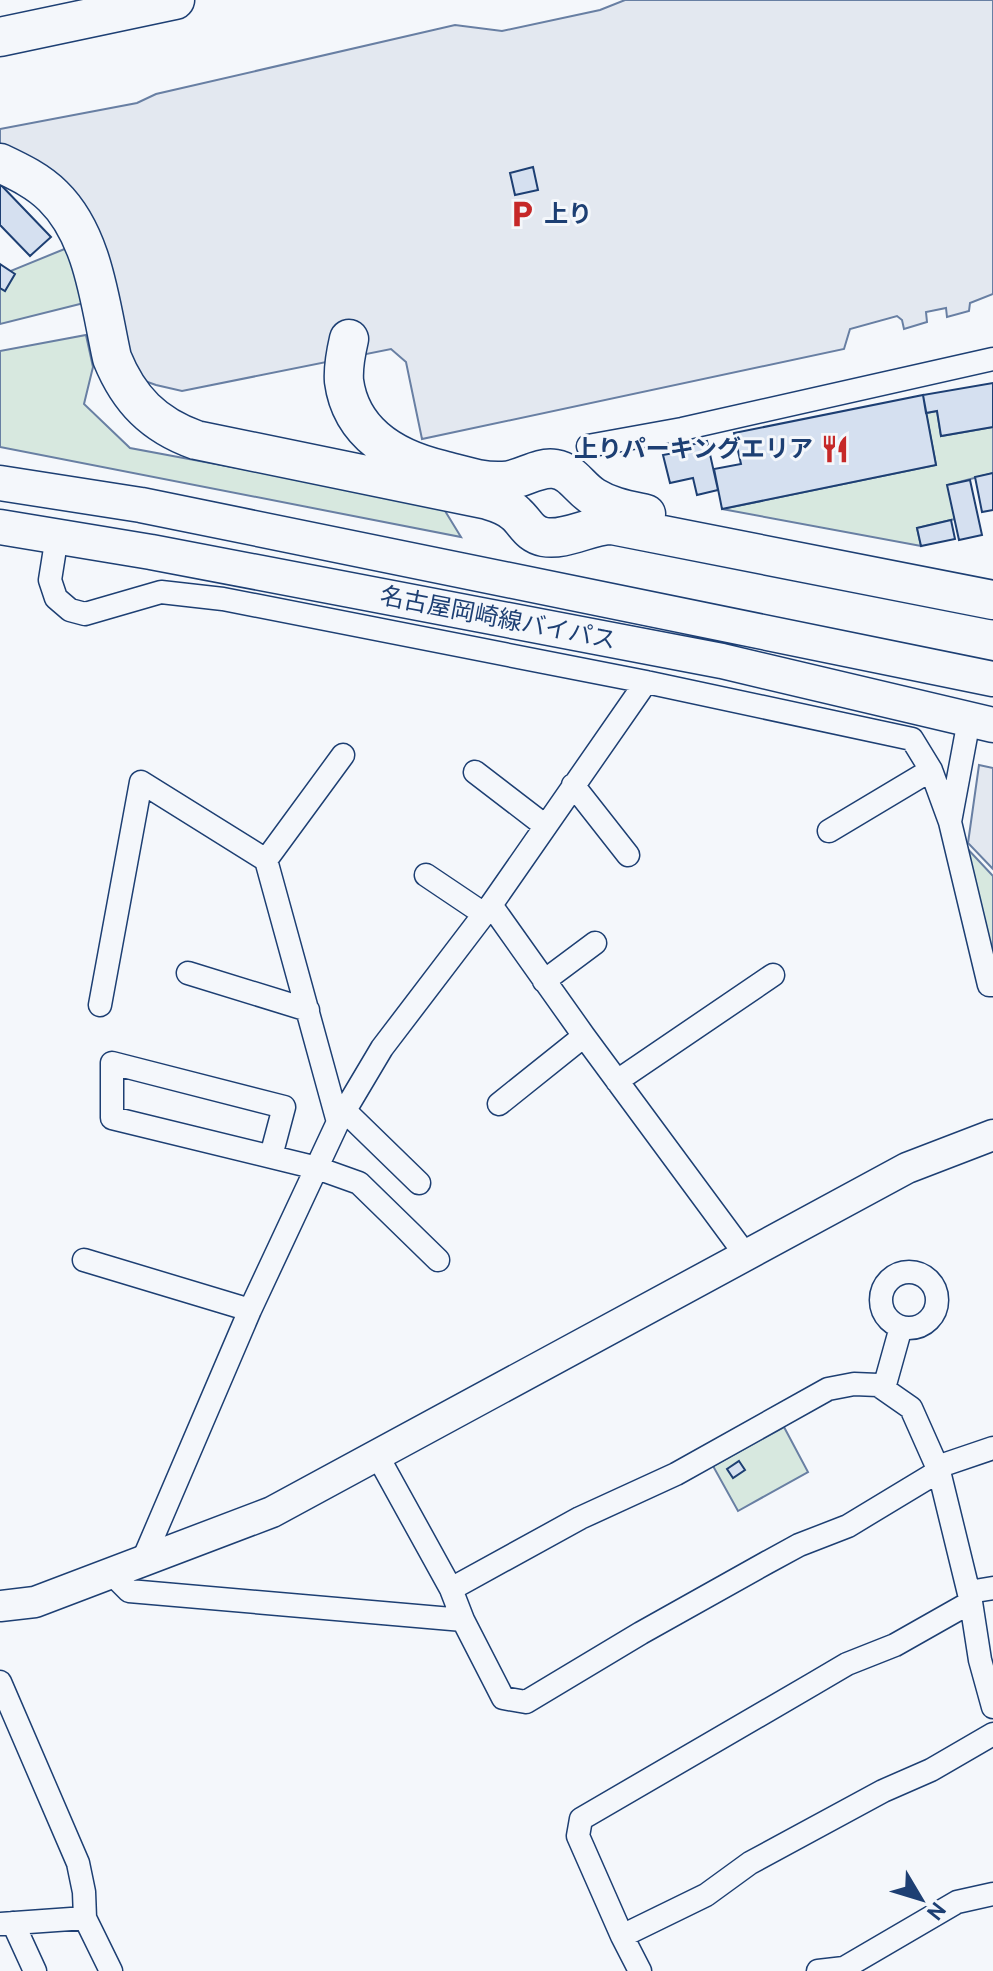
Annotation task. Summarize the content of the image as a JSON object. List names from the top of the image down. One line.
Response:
{"streets":{"main road":["名古屋岡崎線バイパス"]},"places":{"parking":["上り"],"restaurant":["上りパーキングエリア"]},"north":"bottom right"}
